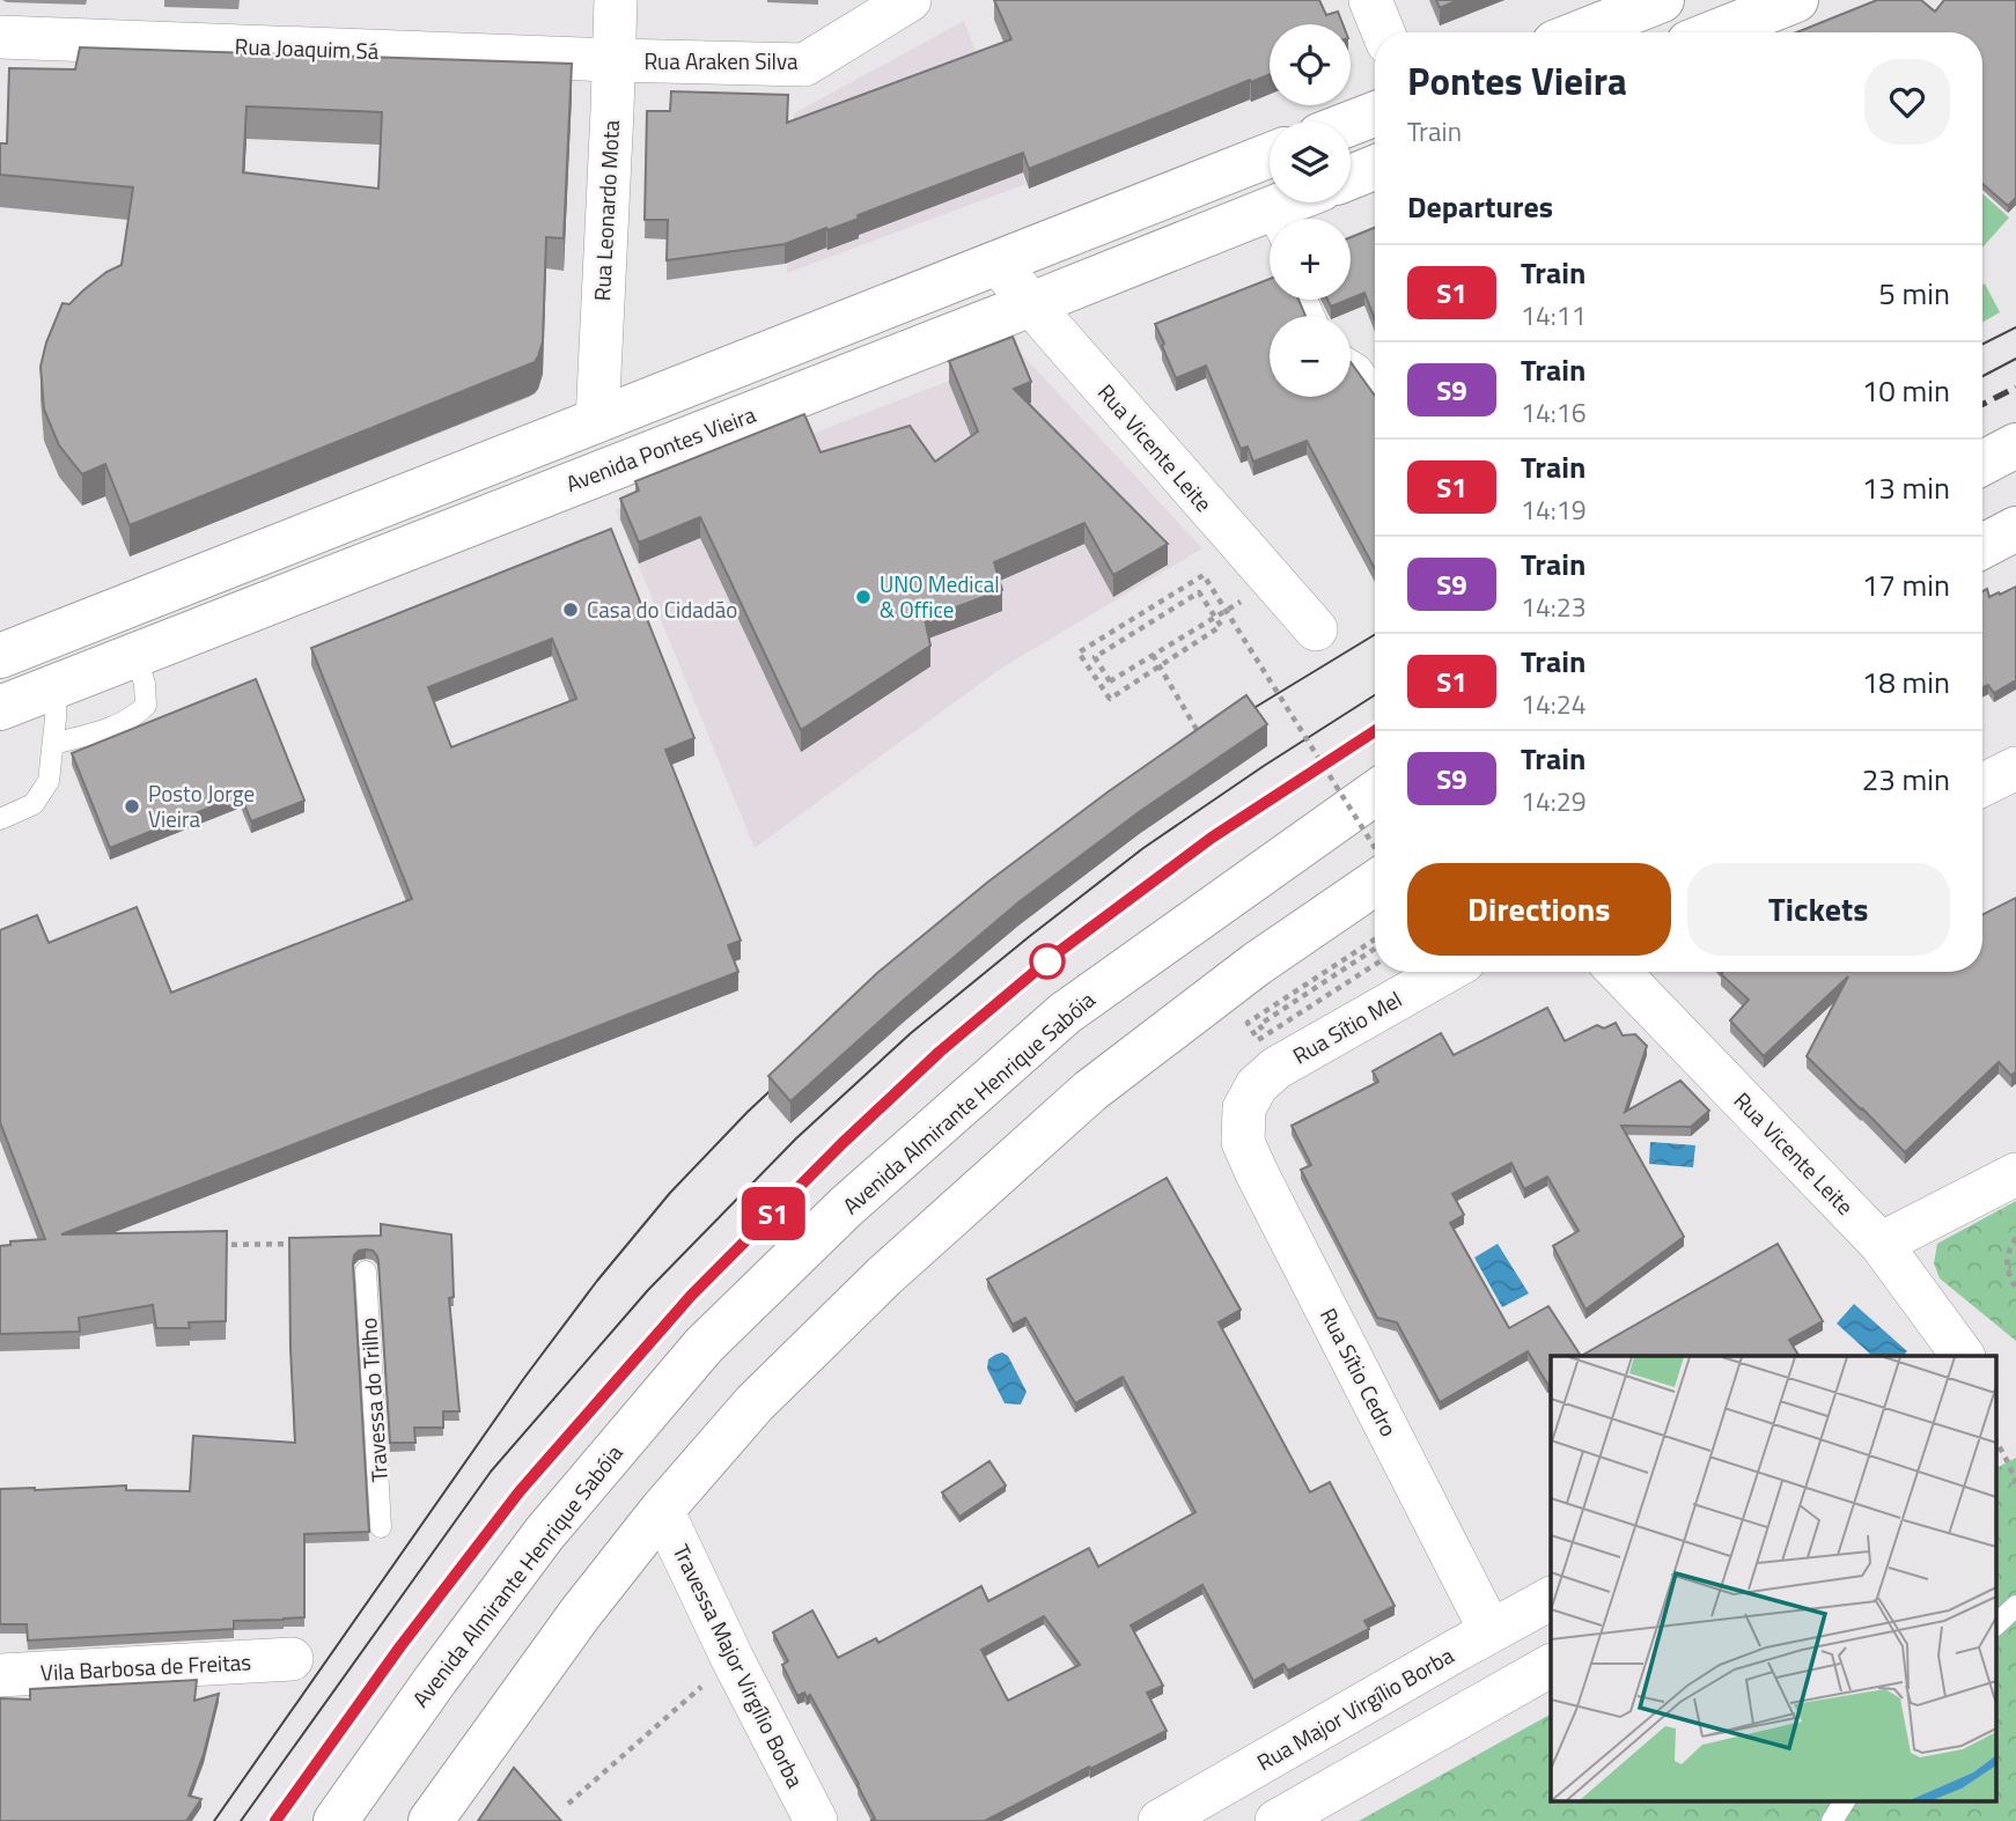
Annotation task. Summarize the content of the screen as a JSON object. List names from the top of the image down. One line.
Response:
{"streets":{"main road":["Avenida Pontes Vieira","Avenida Almirante Henrique Sabóia"],"street":["Rua Joaquim Sá","Rua Araken Silva","Rua Leonardo Mota","Rua Vicente Leite","Rua Sítio Mel","Rua Sítio Cedro","Travessa Major Virgílio Borba","Vila Barbosa de Freitas","Rua Major Virgílio Borba"],"lane":["Travessa do Trilho"]},"crossings":[["Rua Joaquim Sá","Rua Araken Silva"],["Rua Joaquim Sá","Rua Leonardo Mota"],["Rua Araken Silva","Rua Leonardo Mota"],["Rua Vicente Leite","Avenida Pontes Vieira"],["Rua Sítio Mel","Rua Sítio Cedro"],["Rua Sítio Cedro","Rua Major Virgílio Borba"]],"places":["UNO Medical & Office","Casa do Cidadão","Posto Jorge Vieira"],"page":{"on_map":"S1","map_buttons":["+","−"],"heading":[["Pontes Vieira","Train"],"Departures"],"list":[{"mark":"S1","name":"Train","note":"14:11","value":"5 min"},{"mark":"S9","name":"Train","note":"14:16","value":"10 min"},{"mark":"S1","name":"Train","note":"14:19","value":"13 min"},{"mark":"S9","name":"Train","note":"14:23","value":"17 min"},{"mark":"S1","name":"Train","note":"14:24","value":"18 min"},{"mark":"S9","name":"Train","note":"14:29","value":"23 min"}],"buttons":["Directions","Tickets"]}}
